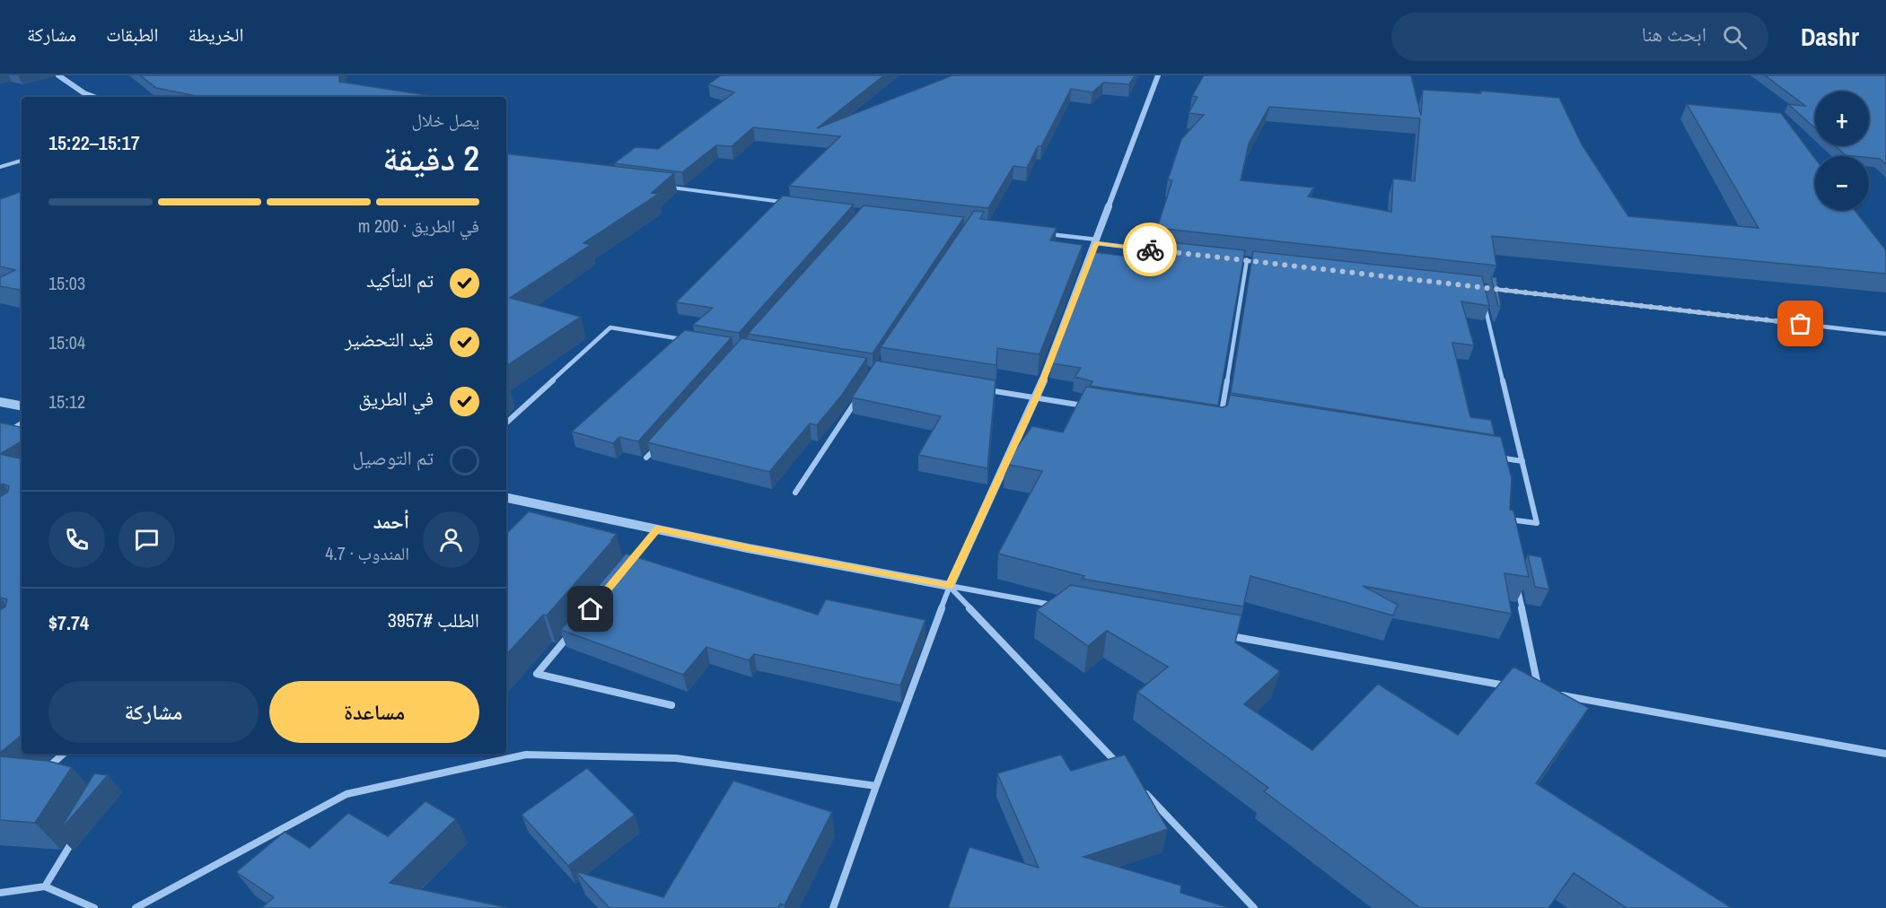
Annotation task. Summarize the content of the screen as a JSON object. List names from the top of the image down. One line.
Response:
{"page":{"header":"Dashr","search":"ابحث هنا","nav":["الخريطة","الطبقات","مشاركة"],"map_buttons":["+","−"],"heading":["2 دقيقة","يصل خلال","15:17–15:22"],"panel":["أحمد","المندوب · 4.7","الطلب #3957","$7.74"],"bar":"في الطريق · 200 m","list":[["تم التأكيد","15:03"],["قيد التحضير","15:04"],["في الطريق","15:12"],"تم التوصيل"],"buttons":["مساعدة","مشاركة"]}}
